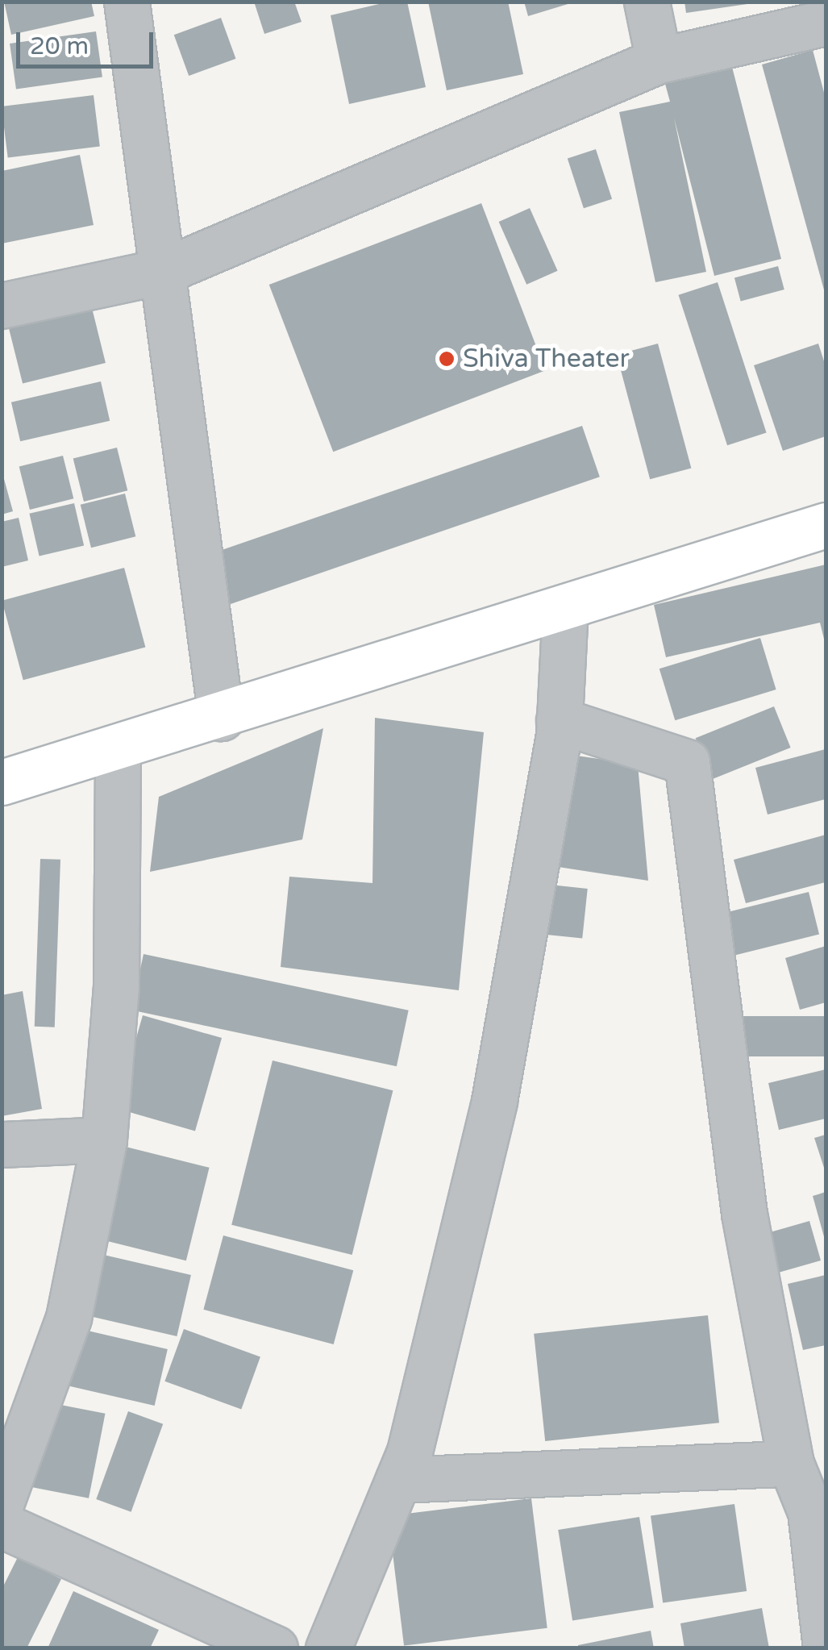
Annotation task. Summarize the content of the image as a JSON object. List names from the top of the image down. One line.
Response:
{"places":["Shiva Theater"],"scale_bar":"20 m"}
